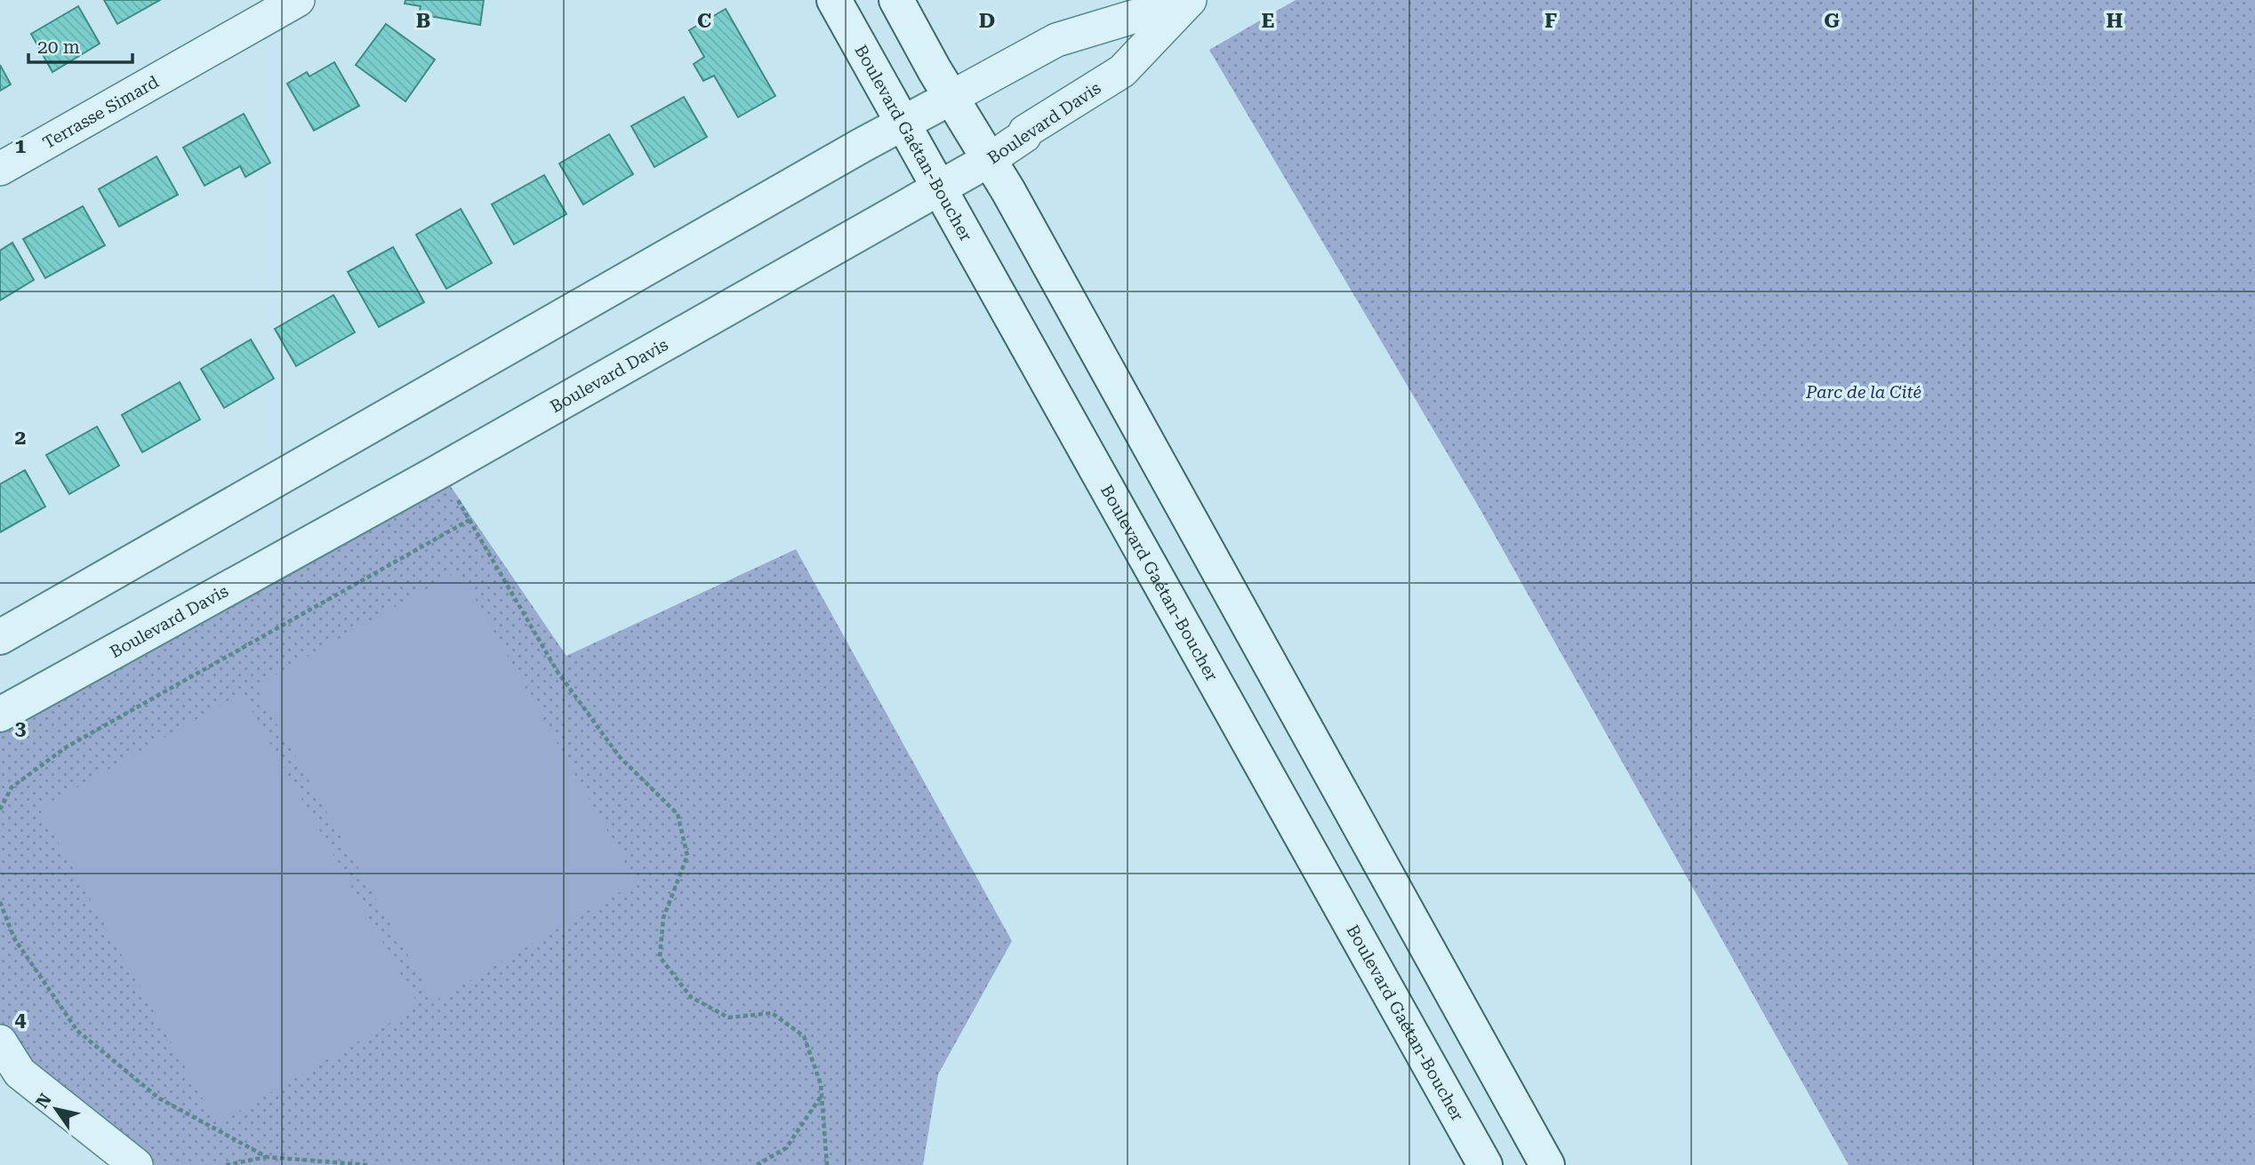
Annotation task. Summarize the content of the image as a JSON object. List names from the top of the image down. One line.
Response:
{"streets":{"main road":["Boulevard Davis","Boulevard Gaétan-Boucher"],"street":["Terrasse Simard"]},"crossings":[["Boulevard Davis","Boulevard Gaétan-Boucher"]],"parks":["Parc de la Cité"],"scale_bar":"20 m","north":"top left","grid":{"columns":["B","C","D","E","F","G","H"],"rows":["1","2","3","4"]}}
